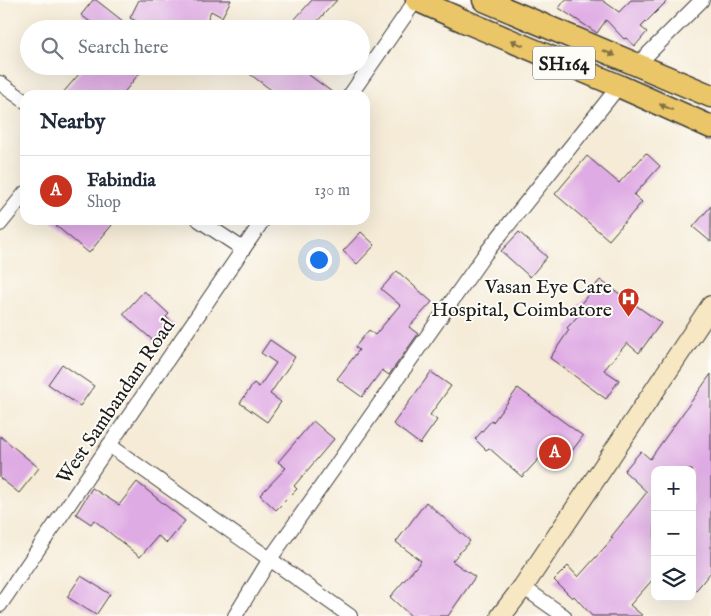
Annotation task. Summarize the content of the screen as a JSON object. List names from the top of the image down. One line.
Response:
{"streets":{"main road":["SH164"],"street":["West Sambandam Road"]},"places":{"hospital":["Vasan Eye Care Hospital, Coimbatore"]},"page":{"search":"Search here","heading":"Nearby","list":[{"mark":"A","name":"Fabindia","note":"Shop","value":"130 m"}],"pins":"A","map_buttons":["+","−"]}}
